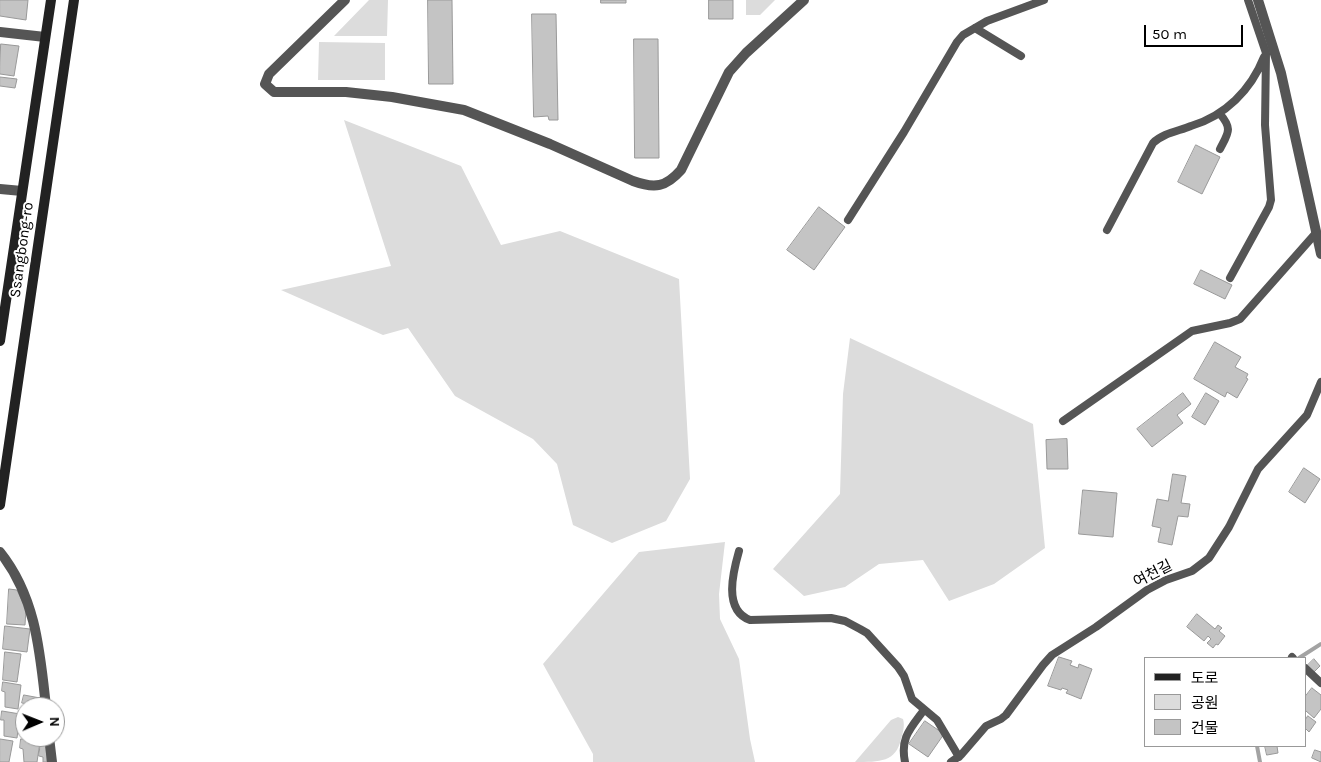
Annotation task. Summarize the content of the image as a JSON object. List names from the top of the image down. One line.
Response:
{"streets":{"street":["Ssangbong-ro"],"lane":["여천길"]},"legend":["도로","공원","건물"],"scale_bar":"50 m","north":"right"}
